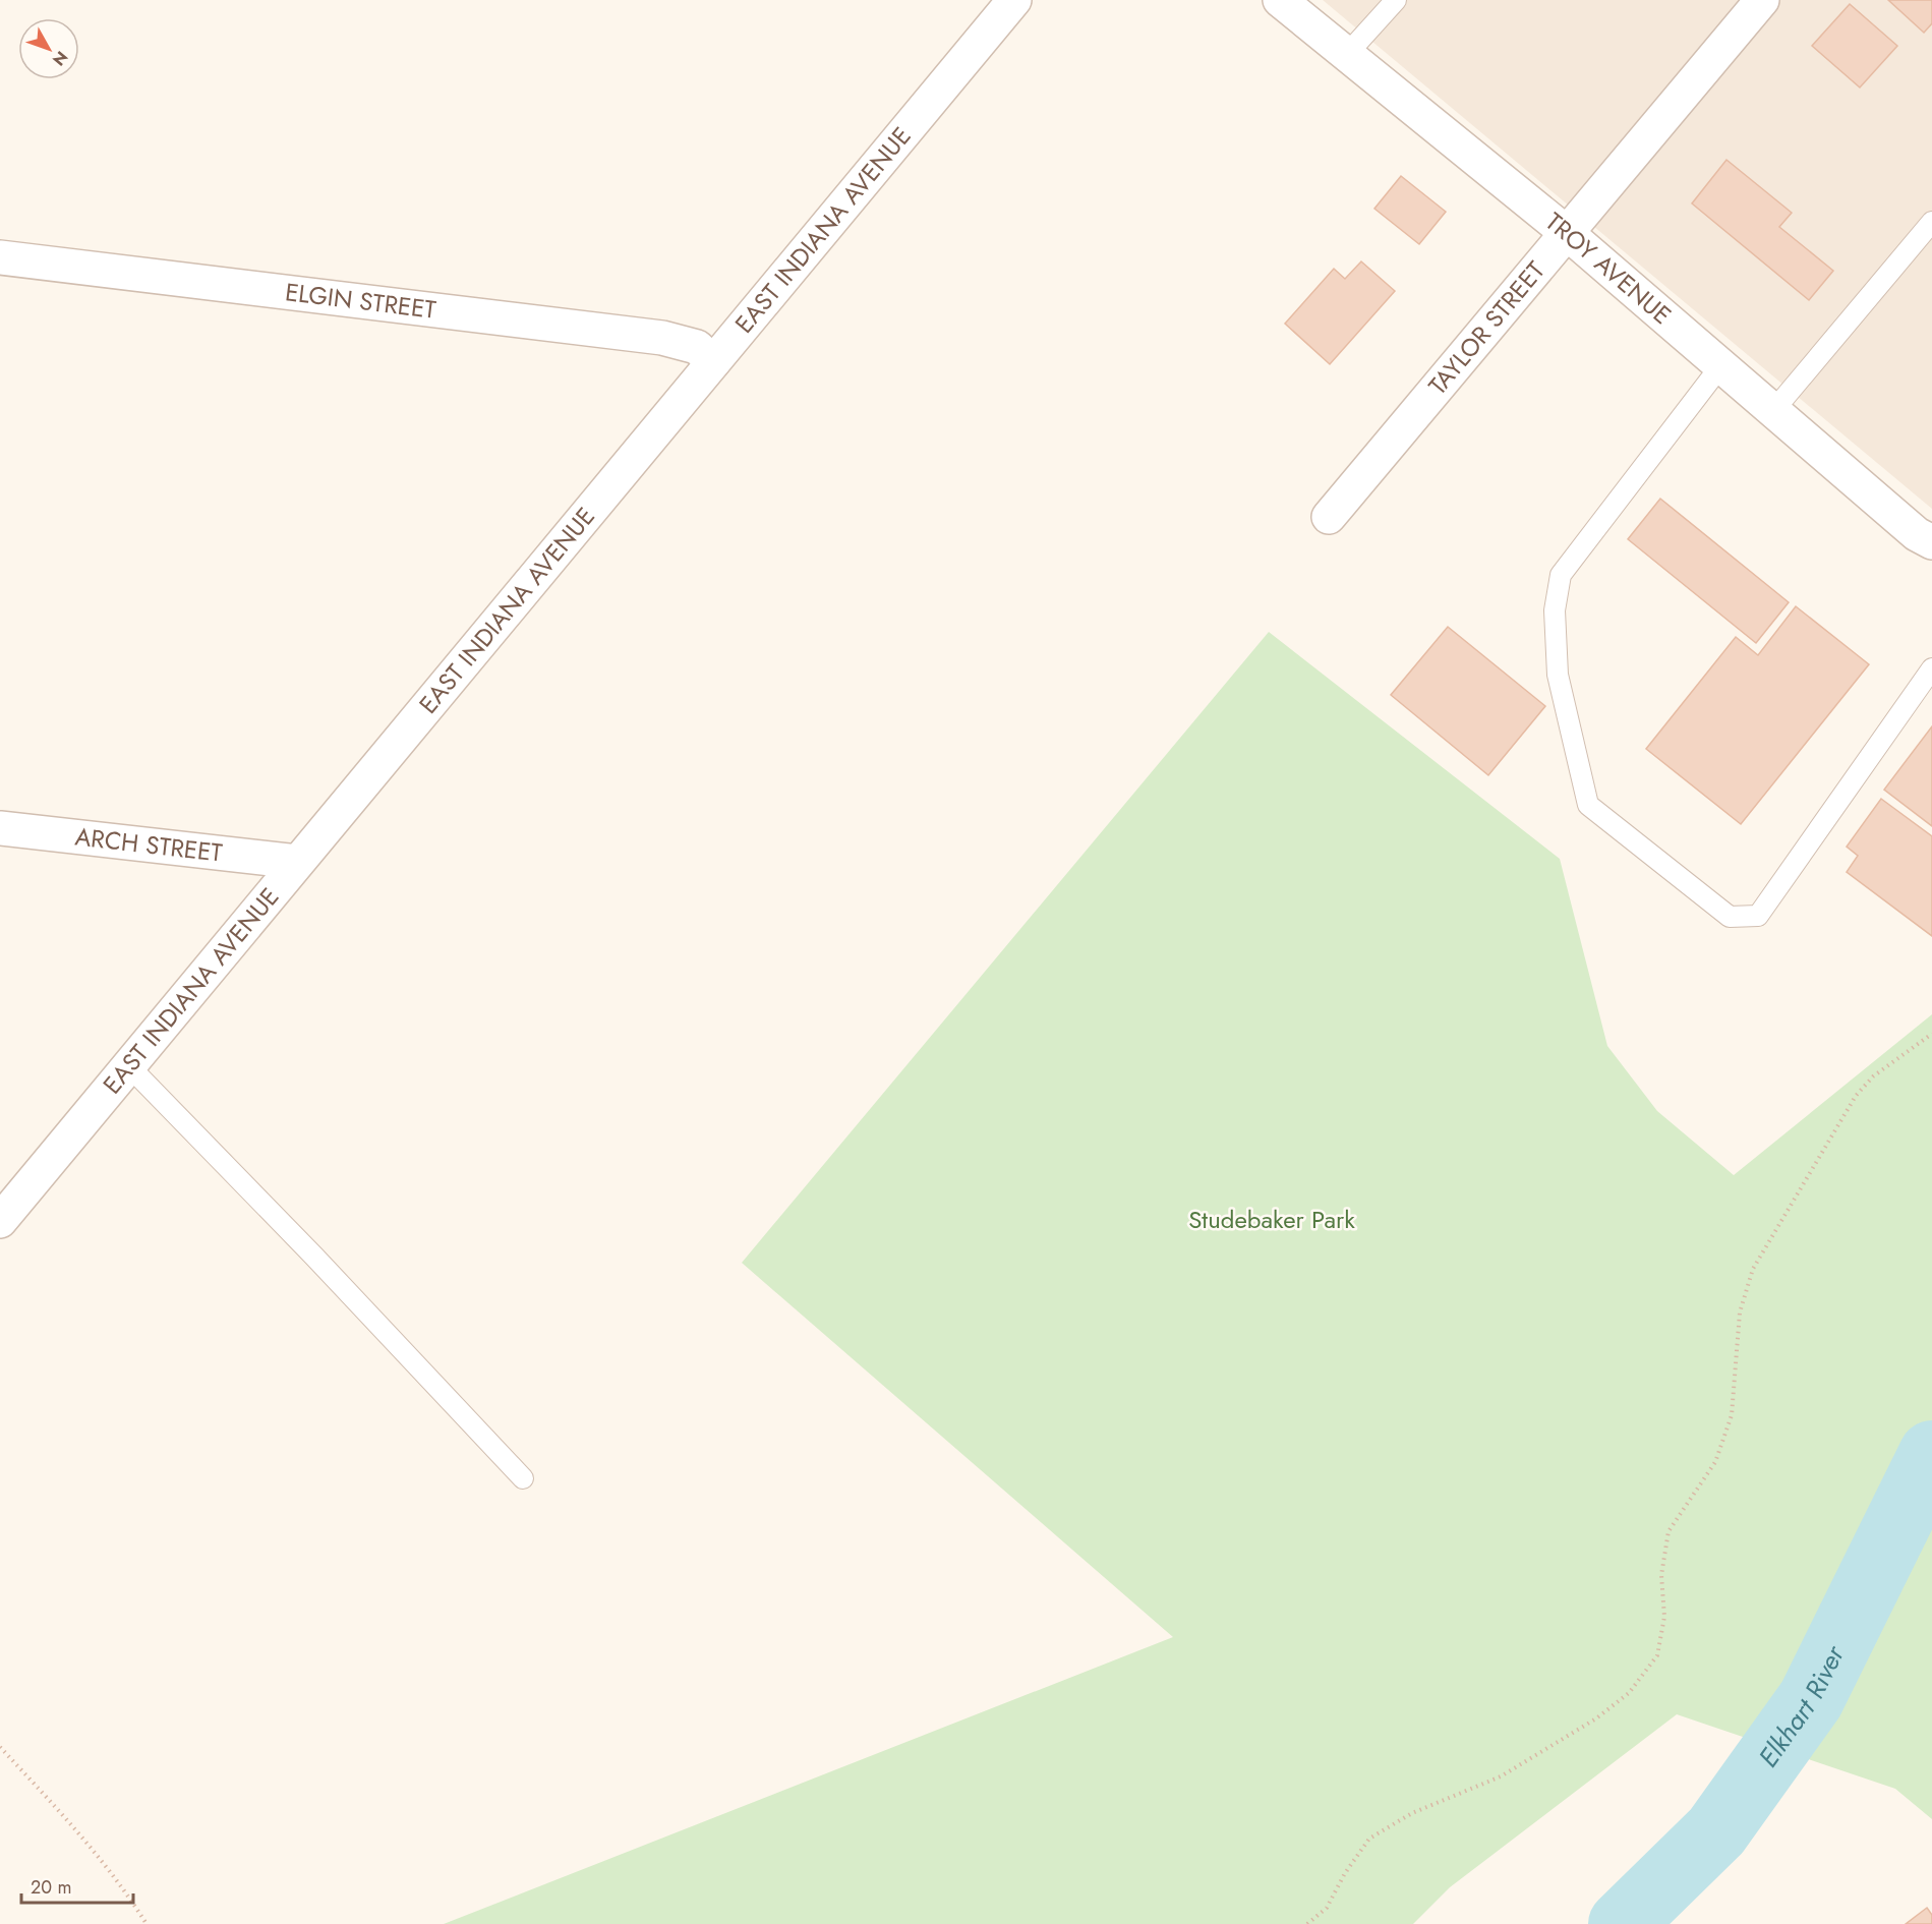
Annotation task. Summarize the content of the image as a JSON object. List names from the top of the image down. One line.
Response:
{"streets":{"street":["EAST INDIANA AVENUE","TROY AVENUE","ELGIN STREET","TAYLOR STREET","ARCH STREET"]},"crossings":[["EAST INDIANA AVENUE","ELGIN STREET"],["EAST INDIANA AVENUE","ARCH STREET"],["TROY AVENUE","TAYLOR STREET"]],"water":["Elkhart River"],"parks":["Studebaker Park"],"scale_bar":"20 m","north":"bottom right"}
